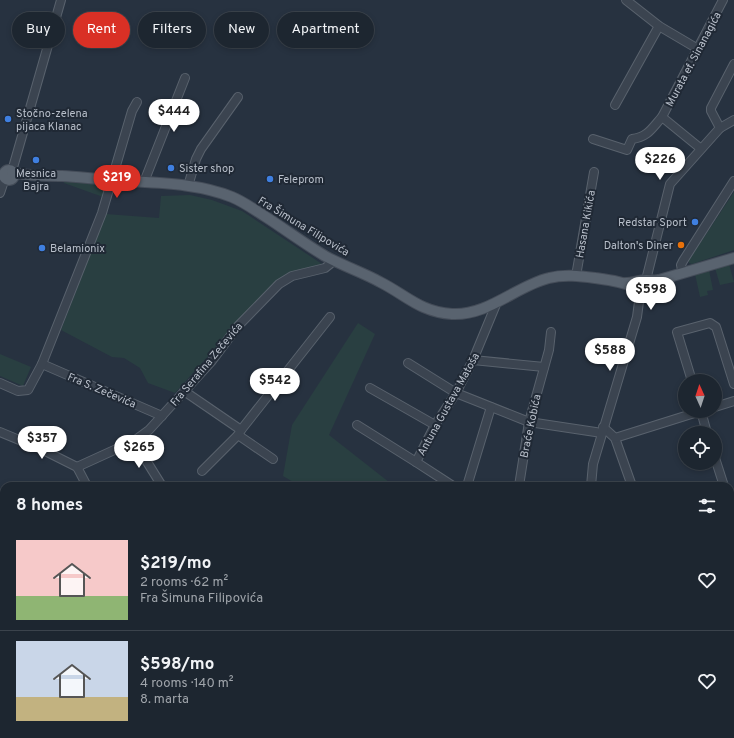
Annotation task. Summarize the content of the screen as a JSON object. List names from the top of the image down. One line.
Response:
{"streets":{"main road":["Fra Šimuna Filipovića"],"street":["Murata ef. Sinanagića","Hasana Kikića","Fra Serafina Zečevića","Fra S. Zečevića","Antuna Gustava Matoša","Braće Kobića"]},"crossings":[["Hasana Kikića","Fra Šimuna Filipovića"],["Fra Šimuna Filipovića","Fra Serafina Zečevića"],["Fra Šimuna Filipovića","Antuna Gustava Matoša"],["Fra Serafina Zečevića","Fra S. Zečevića"]],"places":["Stočno-zelena pijaca Klanac","Mesnica Bajra","Sister shop","Feleprom","Redstar Sport","Dalton's Diner","Belamionix"],"north":"top","page":{"chip":["Buy","Rent","Filters","New","Apartment"],"price":["$444","$226","$219","$598","$588","$542","$357","$265"],"heading":"8 homes","list":[{"name":"$219/mo","note":"2 rooms · 62 m² · Fra Šimuna Filipovića"},{"name":"$598/mo","note":"4 rooms · 140 m² · 8. marta"}]}}
